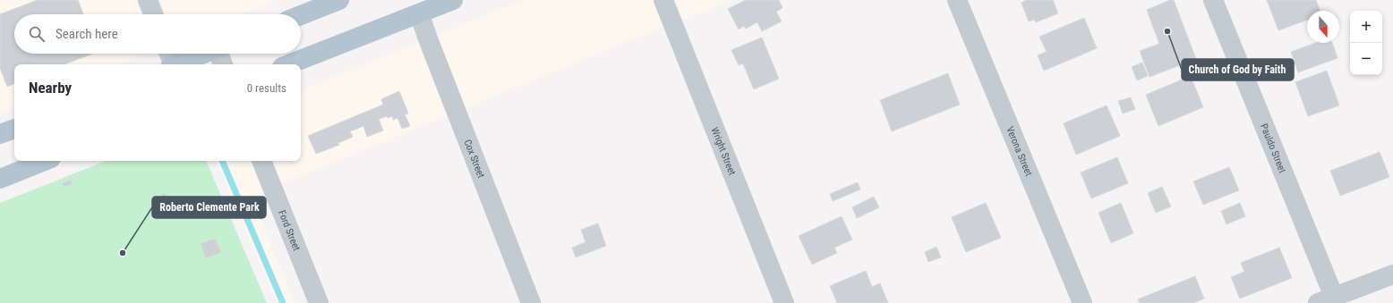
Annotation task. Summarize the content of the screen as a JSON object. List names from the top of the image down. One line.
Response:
{"streets":{"street":["Pauldo Street","Wright Street","Verona Street","Cox Street","Ford Street"]},"places":["Church of God by Faith","Roberto Clemente Park"],"north":"bottom","page":{"map_buttons":["+","−"],"search":"Search here","heading":["Nearby","0 results"]}}
